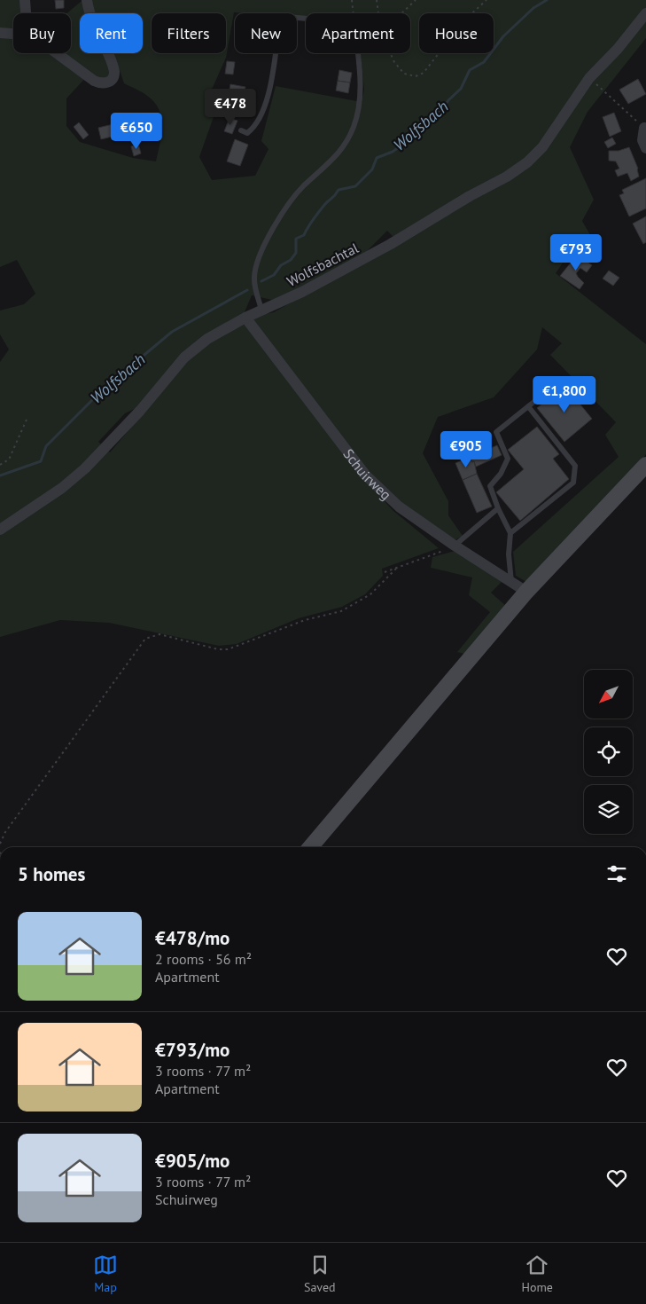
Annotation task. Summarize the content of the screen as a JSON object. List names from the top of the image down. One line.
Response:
{"streets":{"street":["Wolfsbachtal","Schuirweg"]},"crossings":[["Wolfsbachtal","Schuirweg"]],"water":["Wolfsbach"],"north":"bottom left","page":{"chip":["Buy","Rent","Filters","New","Apartment","House"],"price":["€478","€650","€793","€1,800","€905"],"heading":"5 homes","list":[{"name":"€478/mo","note":"2 rooms · 56 m² · Apartment"},{"name":"€793/mo","note":"3 rooms · 77 m² · Apartment"},{"name":"€905/mo","note":"3 rooms · 77 m² · Schuirweg"}],"tabs":["Map","Saved","Home"]}}
